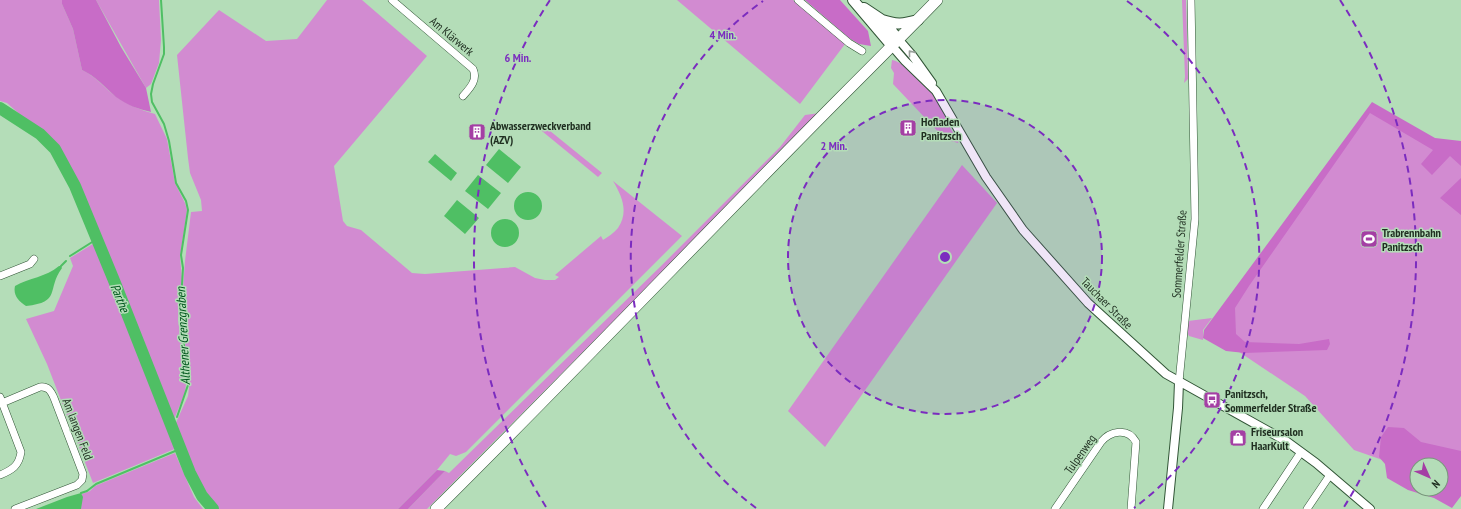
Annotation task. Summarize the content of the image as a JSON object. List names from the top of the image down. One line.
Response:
{"streets":{"street":["Am Klärwerk","Sommerfelder Straße","Tauchaer Straße","Am langen Feld","Tulpenweg"]},"crossings":[["Sommerfelder Straße","Tauchaer Straße"]],"water":["Parthe","Althener Grenzgraben"],"places":{"building":["Hofladen Panitzsch","Abwasserzweckverband (AZV)"],"sports":["Trabrennbahn Panitzsch"],"bus stop":["Panitzsch, Sommerfelder Straße"],"shop":["Friseursalon HaarKult"]},"north":"bottom right","rings":["4 Min.","6 Min.","2 Min."]}
